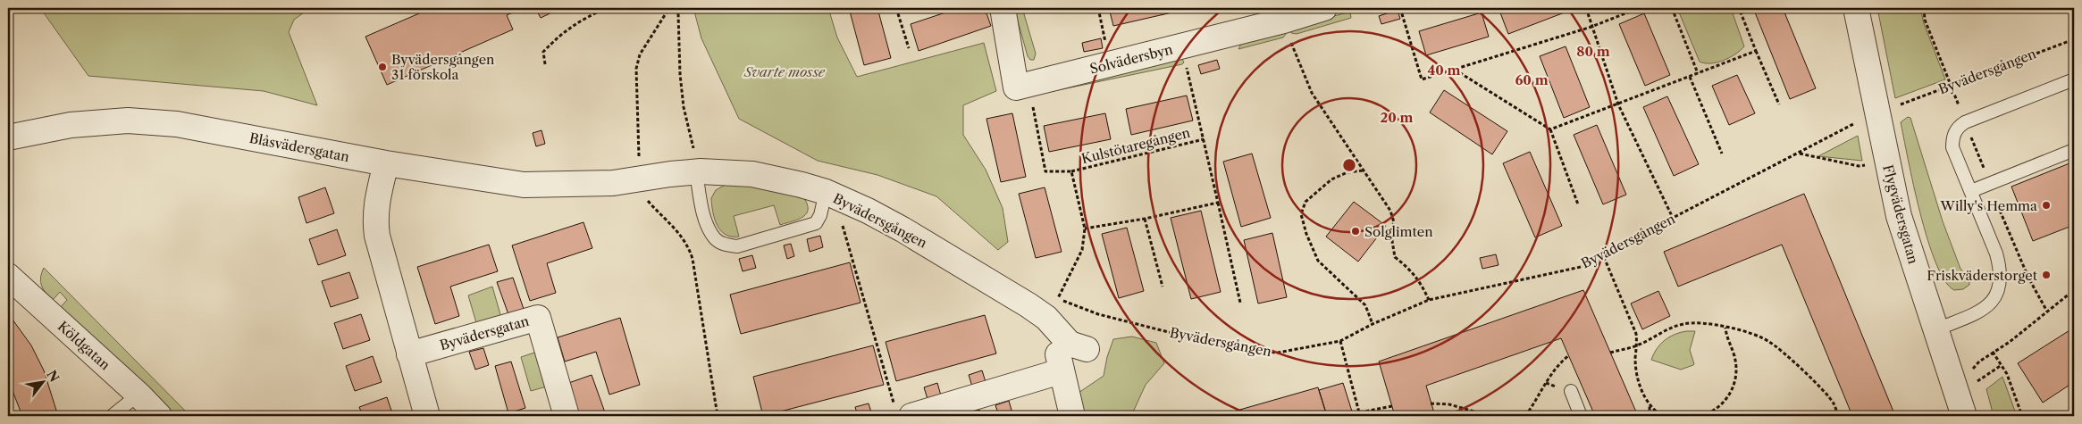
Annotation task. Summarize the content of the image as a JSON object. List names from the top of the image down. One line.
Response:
{"streets":{"street":["Solvädersbyn","Byvädersgången","Blåsvädersgatan","Flygvädersgatan","Byvädersgatan","Köldgatan"],"path":["Kulstötaregången"]},"crossings":[["Solvädersbyn","Kulstötaregången"],["Byvädersgången","Blåsvädersgatan"]],"parks":["Svarte mosse"],"places":["Byvädersgången 31 förskola","Willy's Hemma","Solglimten","Friskväderstorget"],"north":"top right","rings":["80 m","40 m","60 m","20 m"]}
